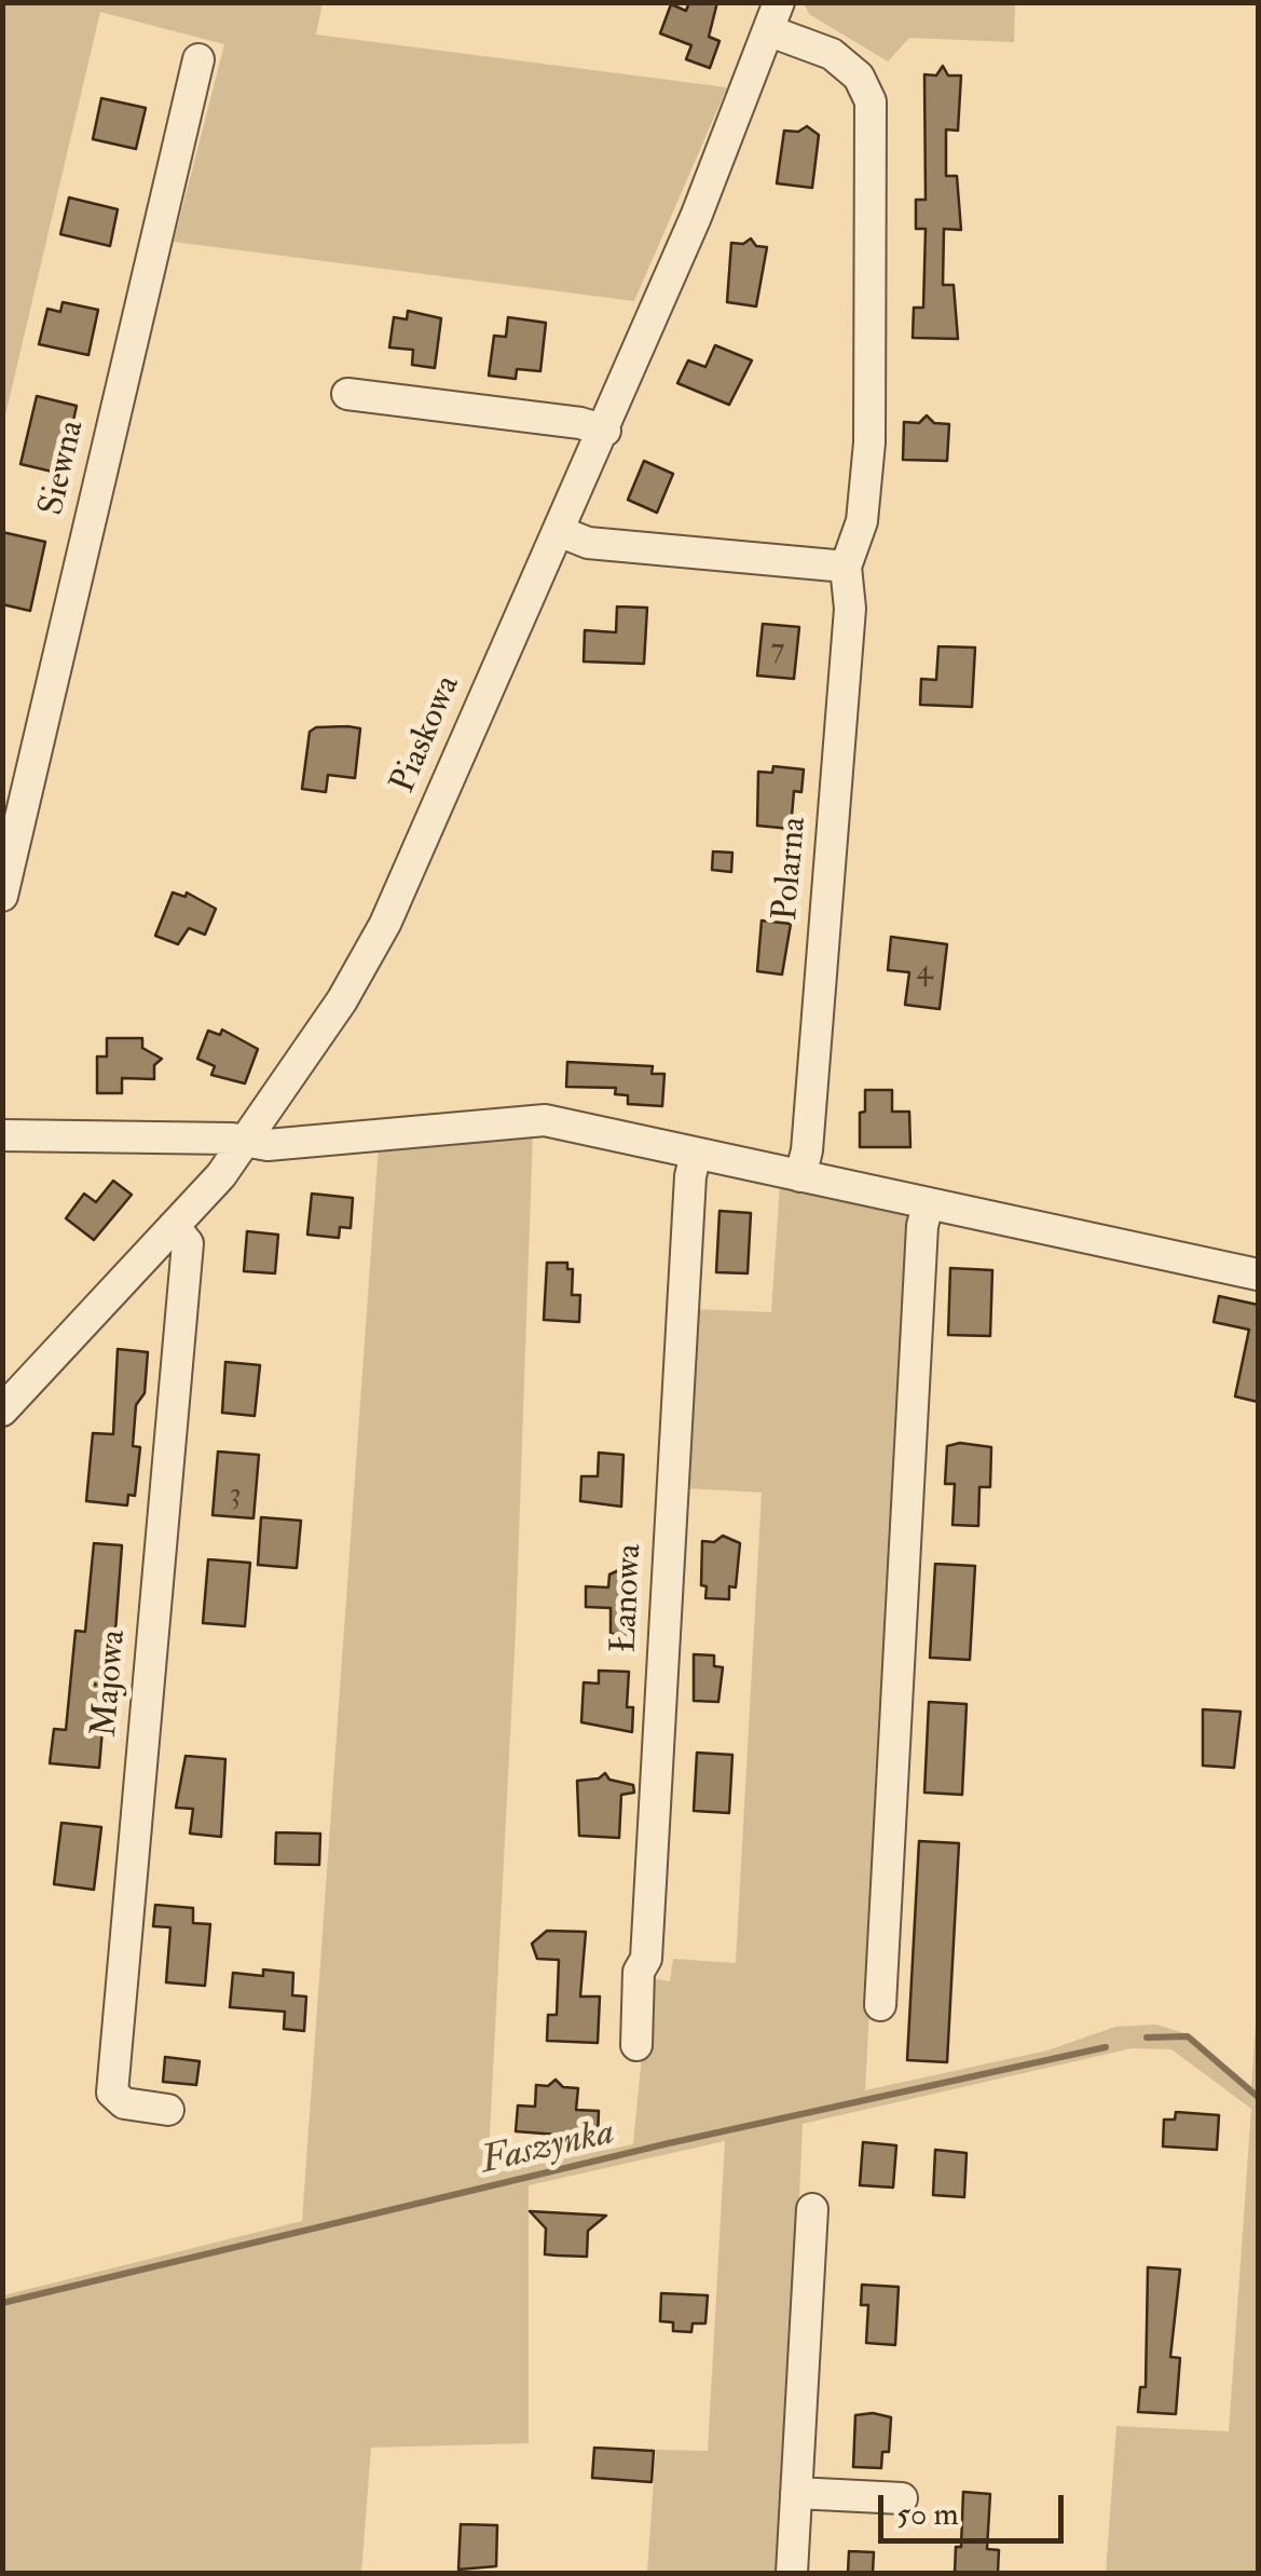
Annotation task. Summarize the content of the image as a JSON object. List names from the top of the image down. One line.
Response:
{"streets":{"street":["Siewna","Piaskowa","Polarna","Łanowa","Majowa"]},"crossings":[["Piaskowa","Polarna"],["Piaskowa","Majowa"]],"water":["Faszynka"],"house_numbers":["7","4","3"],"scale_bar":"50 m"}
